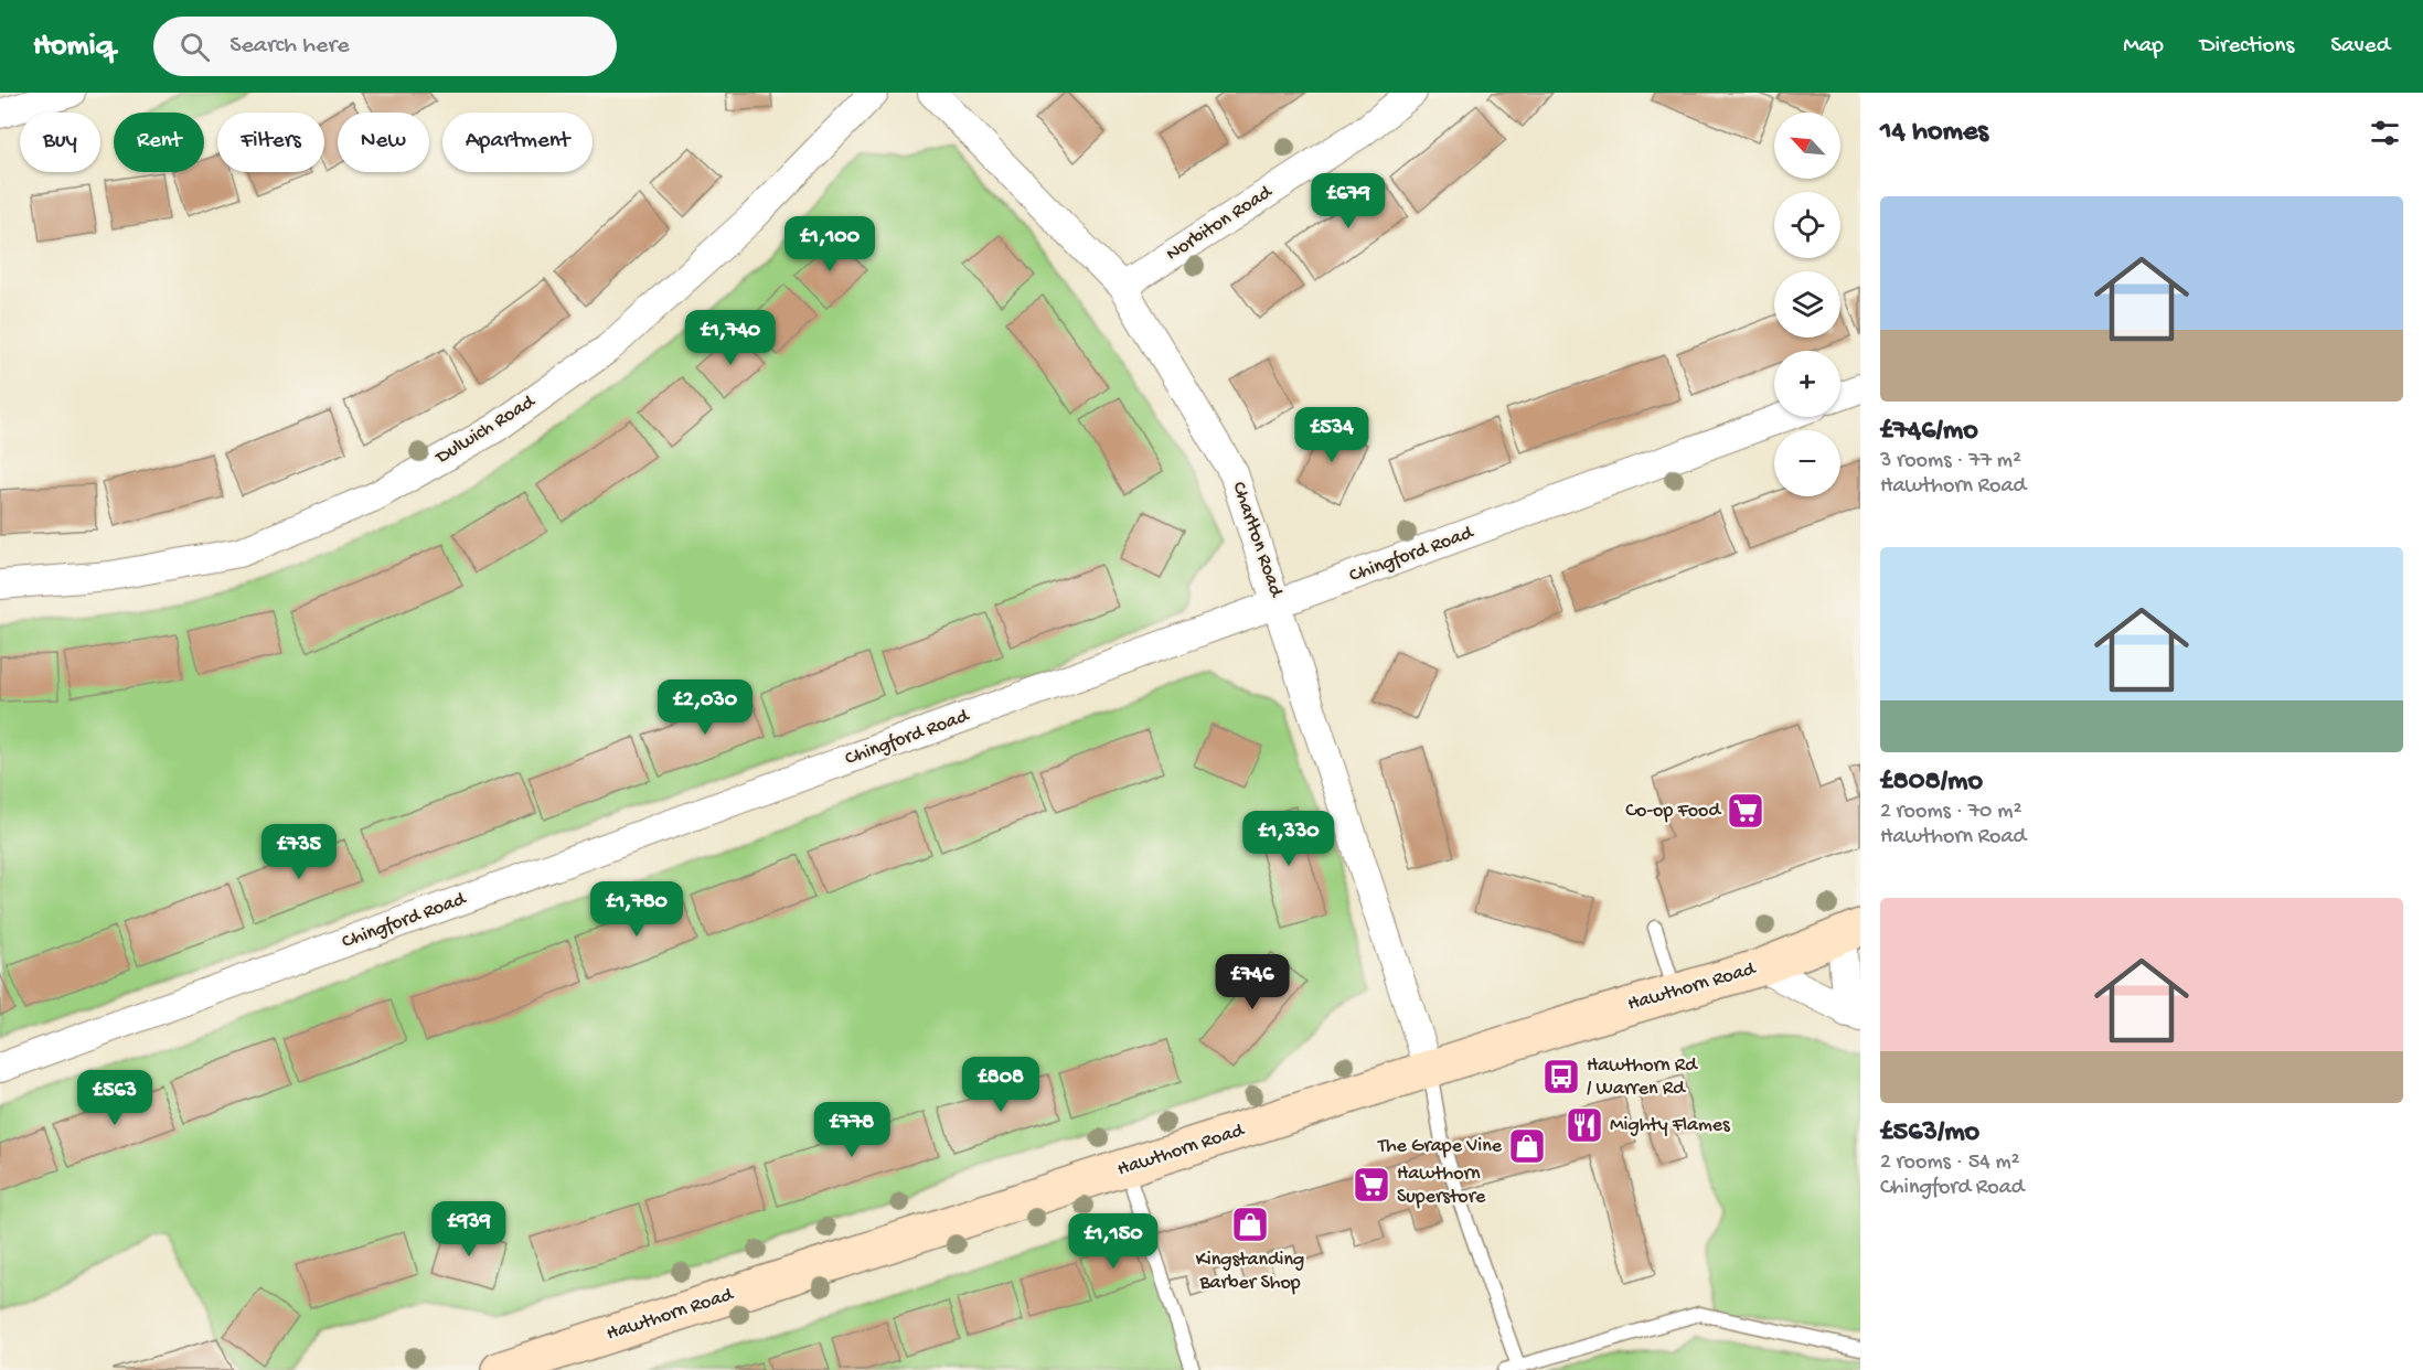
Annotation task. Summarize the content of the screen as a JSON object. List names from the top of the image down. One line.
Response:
{"streets":{"street":["Norbiton Road","Dulwich Road","Charlton Road","Chingford Road","Hawthorn Road"]},"crossings":[["Norbiton Road","Charlton Road"],["Charlton Road","Chingford Road"],["Charlton Road","Hawthorn Road"]],"places":{"supermarket":["Co-op Food","Hawthorn Superstore"],"bus stop":["Hawthorn Rd / Warren Rd"],"restaurant":["Mighty Flames"],"shop":["The Grape Vine","Kingstanding Barber Shop"]},"north":"top left","page":{"header":"Homiq","search":"Search here","nav":["Map","Directions","Saved"],"heading":"14 homes","map_buttons":["+","−"],"chip":["Buy","Rent","Filters","New","Apartment"],"list":[{"name":"£746/mo","note":"3 rooms · 77 m² · Hawthorn Road"},{"name":"£808/mo","note":"2 rooms · 70 m² · Hawthorn Road"},{"name":"£563/mo","note":"2 rooms · 54 m² · Chingford Road"}],"price":["£679","£1,100","£1,740","£534","£2,030","£1,330","£735","£1,780","£746","£808","£563","£778","£939","£1,150"]}}
